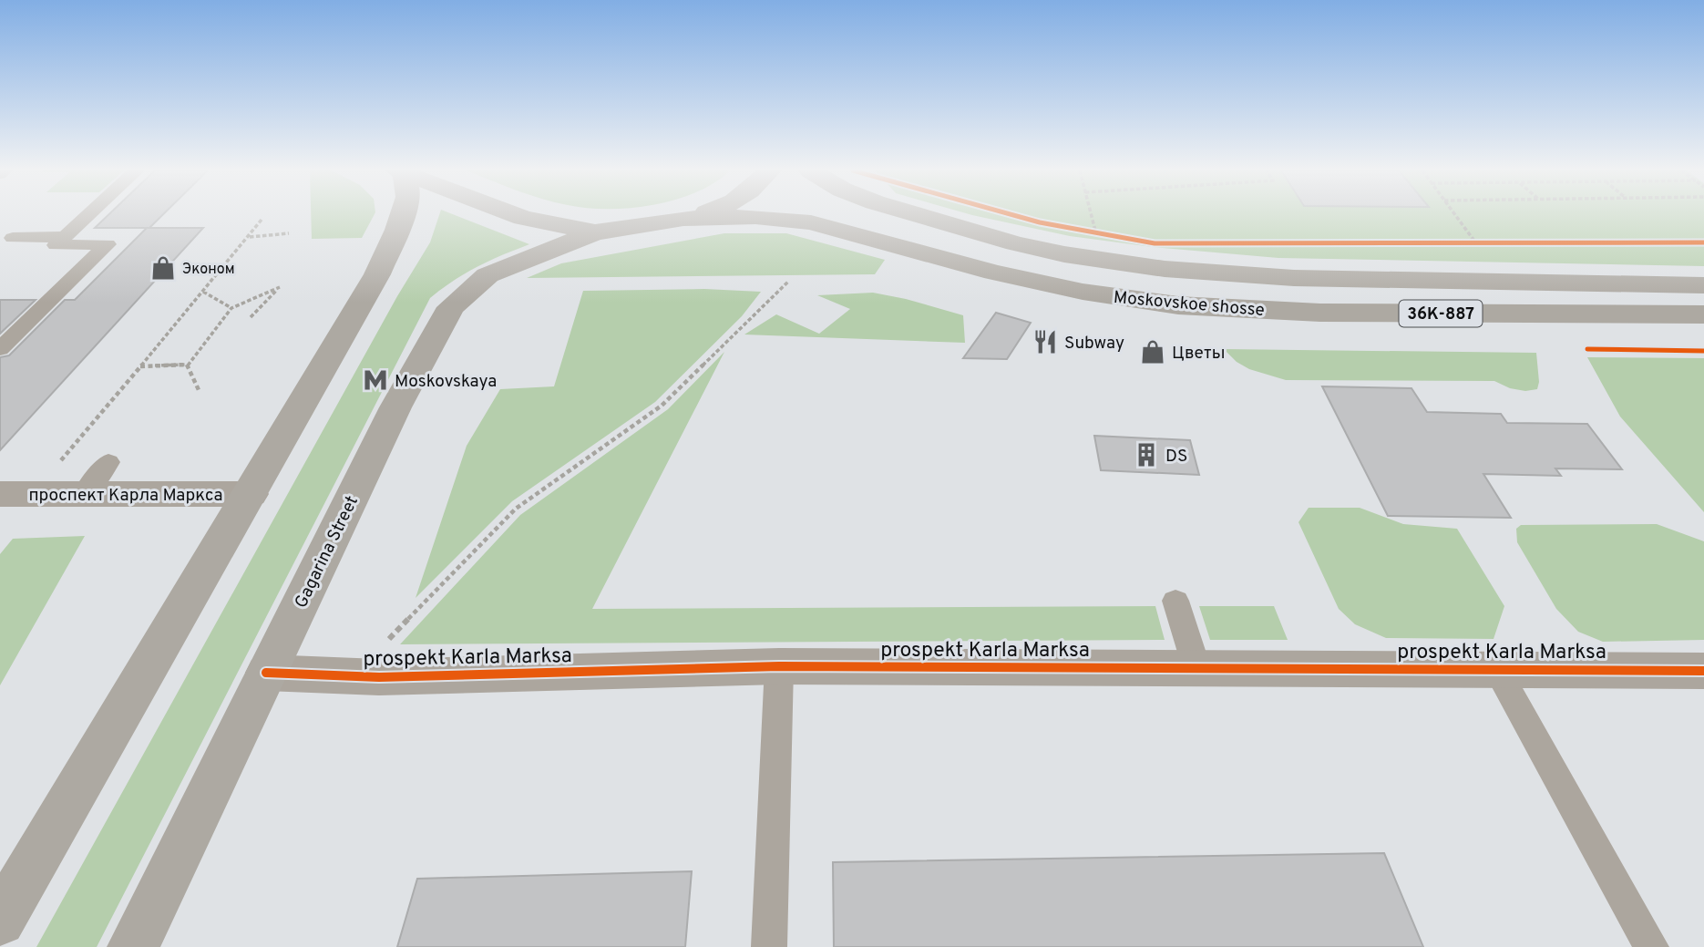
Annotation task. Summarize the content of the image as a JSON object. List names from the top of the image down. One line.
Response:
{"streets":{"main road":["Moskovskoe shosse","36К-887","Gagarina Street"],"street":["проспект Карла Маркса","prospekt Karla Marksa"]},"crossings":[["Moskovskoe shosse","Gagarina Street"],["Gagarina Street","prospekt Karla Marksa"]],"places":{"shop":["Эконом","Цветы"],"restaurant":["Subway"],"metro station":["Moskovskaya"],"building":["DS"]}}
